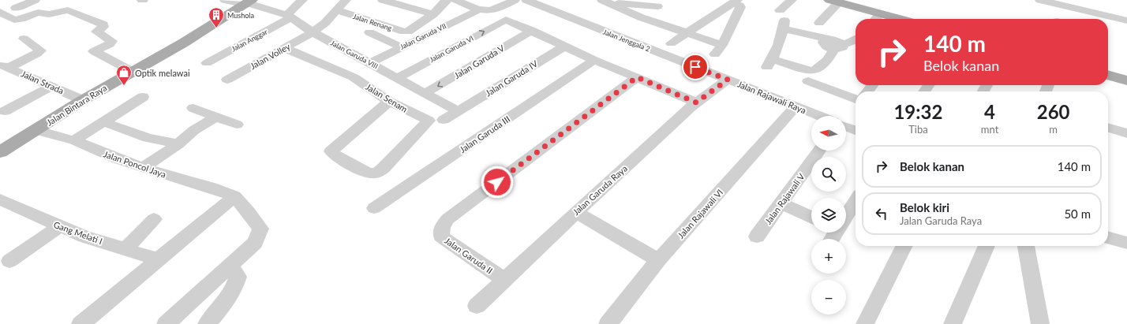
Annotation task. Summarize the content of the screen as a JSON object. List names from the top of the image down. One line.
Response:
{"streets":{"main road":["Jalan Bintara Raya"],"street":["Jalan Renang","Jalan Garuda VII","Jalan Anggar","Jalan Jenggala 2","Jalan Garuda VI","Jalan Garuda VIII","Jalan Volley","Jalan Garuda V","Jalan Garuda IV","Jalan Strada","Jalan Rajawali Raya","Jalan Senam","Jalan Garuda III","Jalan Poncol Jaya","Jalan Garuda Raya","Jalan Rajawali V","Jalan Rajawali VI","Gang Melati I","Jalan Garuda II"]},"crossings":[["Jalan Renang","Jalan Volley"],["Jalan Garuda VII","Jalan Garuda VIII"],["Jalan Anggar","Jalan Garuda VIII"],["Jalan Jenggala 2","Jalan Rajawali Raya"],["Jalan Jenggala 2","Jalan Garuda Raya"],["Jalan Garuda VI","Jalan Garuda VIII"],["Jalan Garuda VI","Jalan Garuda V"],["Jalan Garuda VIII","Jalan Volley"],["Jalan Garuda VIII","Jalan Garuda V"],["Jalan Garuda VIII","Jalan Garuda IV"],["Jalan Garuda VIII","Jalan Bintara Raya"],["Jalan Volley","Jalan Senam"],["Jalan Strada","Jalan Bintara Raya"],["Jalan Rajawali Raya","Jalan Garuda Raya"],["Jalan Rajawali Raya","Jalan Rajawali VI"],["Jalan Bintara Raya","Jalan Poncol Jaya"],["Jalan Garuda Raya","Jalan Garuda II"]],"one_way":["Jalan Garuda VI","Jalan Garuda V"],"places":{"building":["Mushola"],"shop":["Optik melawai"]},"north":"left","page":{"turn":["140 m","Belok kanan"],"eta":["19:32","Tiba","4","mnt","260","m"],"map_buttons":["+","−"],"list":[{"name":"Belok kanan","value":"140 m"},{"name":"Belok kiri","note":"Jalan Garuda Raya","value":"50 m"}]}}
